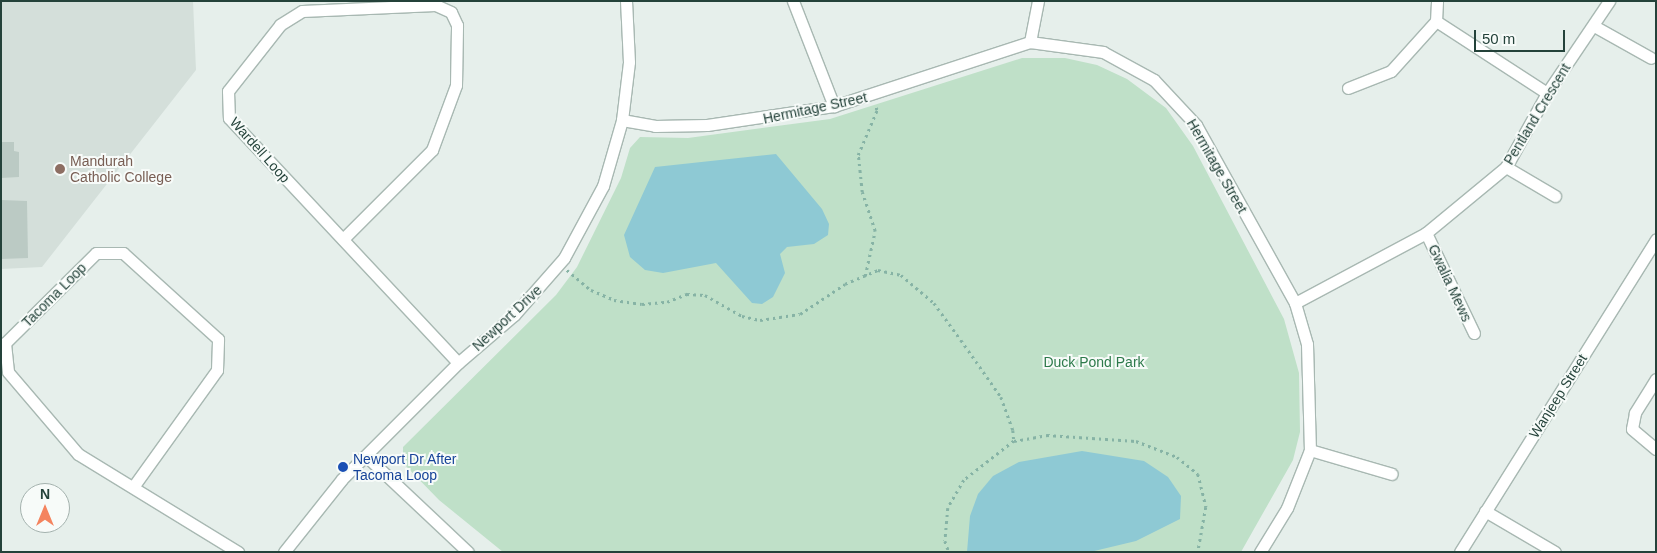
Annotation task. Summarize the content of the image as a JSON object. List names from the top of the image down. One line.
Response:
{"streets":{"street":["Hermitage Street","Pentland Crescent","Wardell Loop","Gwalia Mews","Tacoma Loop","Newport Drive","Wanjeep Street"]},"crossings":[["Hermitage Street","Pentland Crescent"],["Hermitage Street","Newport Drive"],["Pentland Crescent","Gwalia Mews"],["Wardell Loop","Newport Drive"]],"parks":["Duck Pond Park"],"places":["Mandurah Catholic College","Newport Dr After Tacoma Loop"],"scale_bar":"50 m","north":"top"}
